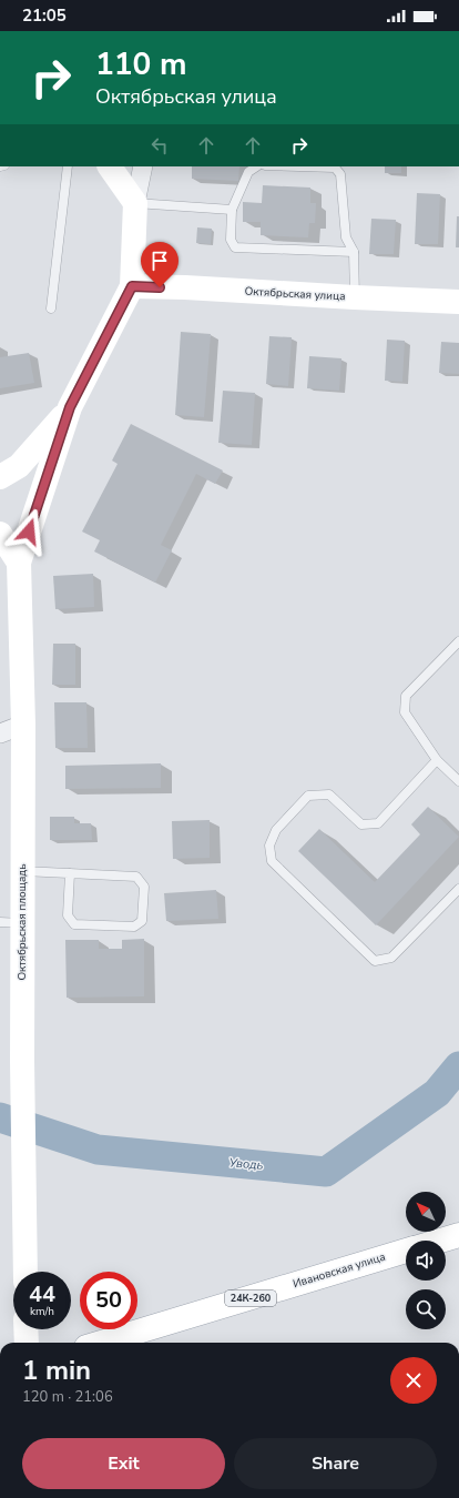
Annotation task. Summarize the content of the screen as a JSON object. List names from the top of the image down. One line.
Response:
{"streets":{"main road":["Октябрьская улица","Октябрьская площадь","Ивановская улица","24К-260"]},"water":["Уводь"],"north":"top left","page":{"status":"21:05","turn":["110 m","Октябрьская улица"],"speed":"44 km/h","limit":"50","heading":["1 min","120 m · 21:06"],"buttons":["Exit","Share"]}}
